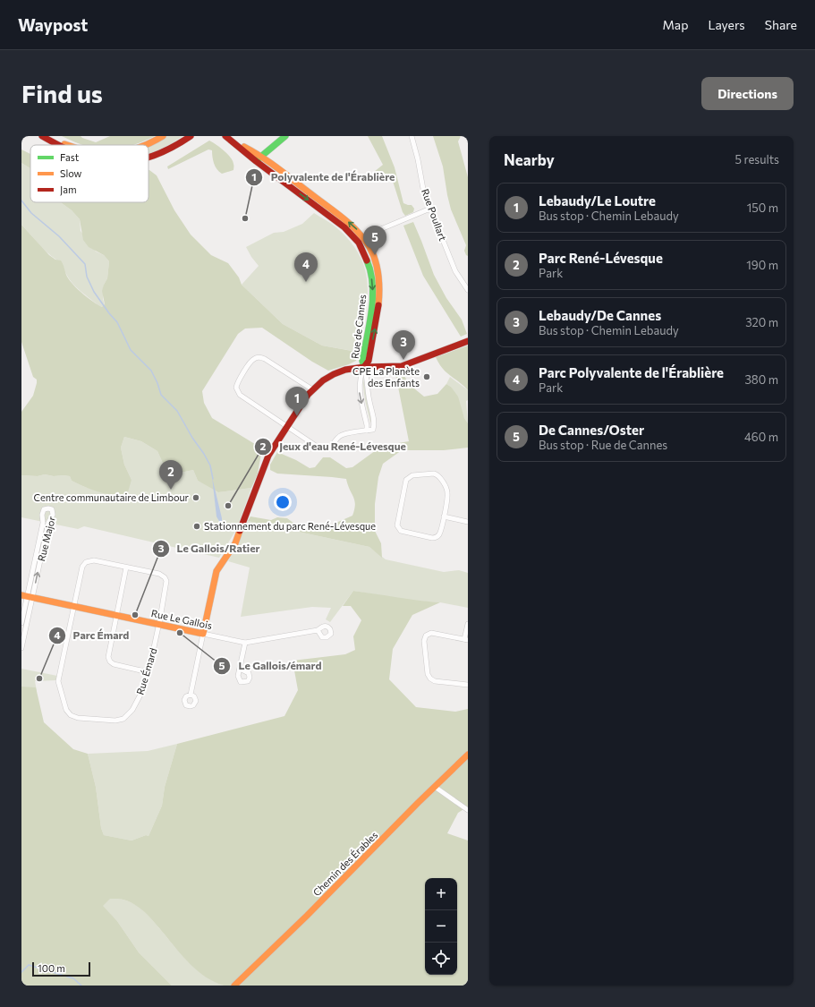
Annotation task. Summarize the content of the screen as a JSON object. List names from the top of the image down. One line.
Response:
{"streets":{"street":["Rue Poullart","Rue de Cannes","Rue Major","Rue Le Gallois","Rue Émard","Chemin des Érables"]},"crossings":[["Rue Major","Rue Le Gallois"],["Rue Le Gallois","Rue Émard"]],"places":["Polyvalente de l'Érablière","CPE La Planète des Enfants","Centre communautaire de Limbour","Jeux d'eau René-Lévesque","Stationnement du parc René-Lévesque","Le Gallois/Ratier","Le Gallois/émard","Parc Émard"],"legend":["Fast","Slow","Jam"],"scale_bar":"100 m","page":{"header":"Waypost","nav":["Map","Layers","Share"],"buttons":"Directions","title":"Find us","heading":["Nearby","5 results"],"list":[{"mark":"1","name":"Lebaudy/Le Loutre","note":"Bus stop · Chemin Lebaudy","value":"150 m"},{"mark":"2","name":"Parc René-Lévesque","note":"Park","value":"190 m"},{"mark":"3","name":"Lebaudy/De Cannes","note":"Bus stop · Chemin Lebaudy","value":"320 m"},{"mark":"4","name":"Parc Polyvalente de l'Érablière","note":"Park","value":"380 m"},{"mark":"5","name":"De Cannes/Oster","note":"Bus stop · Rue de Cannes","value":"460 m"}],"pins":["5","4","3","1","2"],"map_buttons":["+","−"],"scale":"100 m"}}
